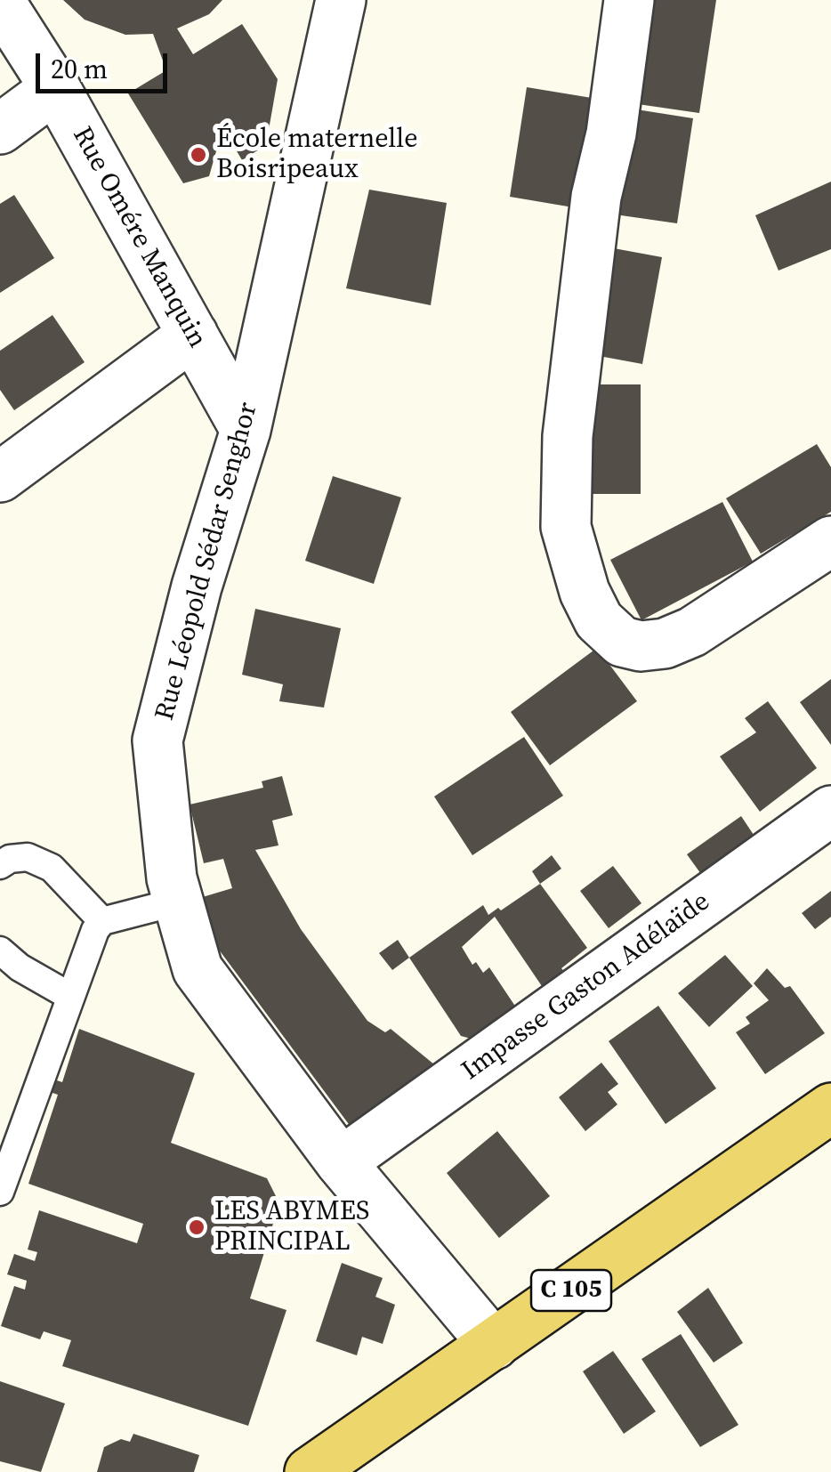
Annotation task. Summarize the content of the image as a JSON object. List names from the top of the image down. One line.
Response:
{"streets":{"main road":["C 105"],"street":["Rue Omére Manquin","Rue Léopold Sédar Senghor","Impasse Gaston Adélaïde"]},"crossings":[["Rue Omére Manquin","Rue Léopold Sédar Senghor"],["Rue Léopold Sédar Senghor","Impasse Gaston Adélaïde"],["Rue Léopold Sédar Senghor","C 105"]],"places":["École maternelle Boisripeaux","LES ABYMES PRINCIPAL"],"scale_bar":"20 m"}
